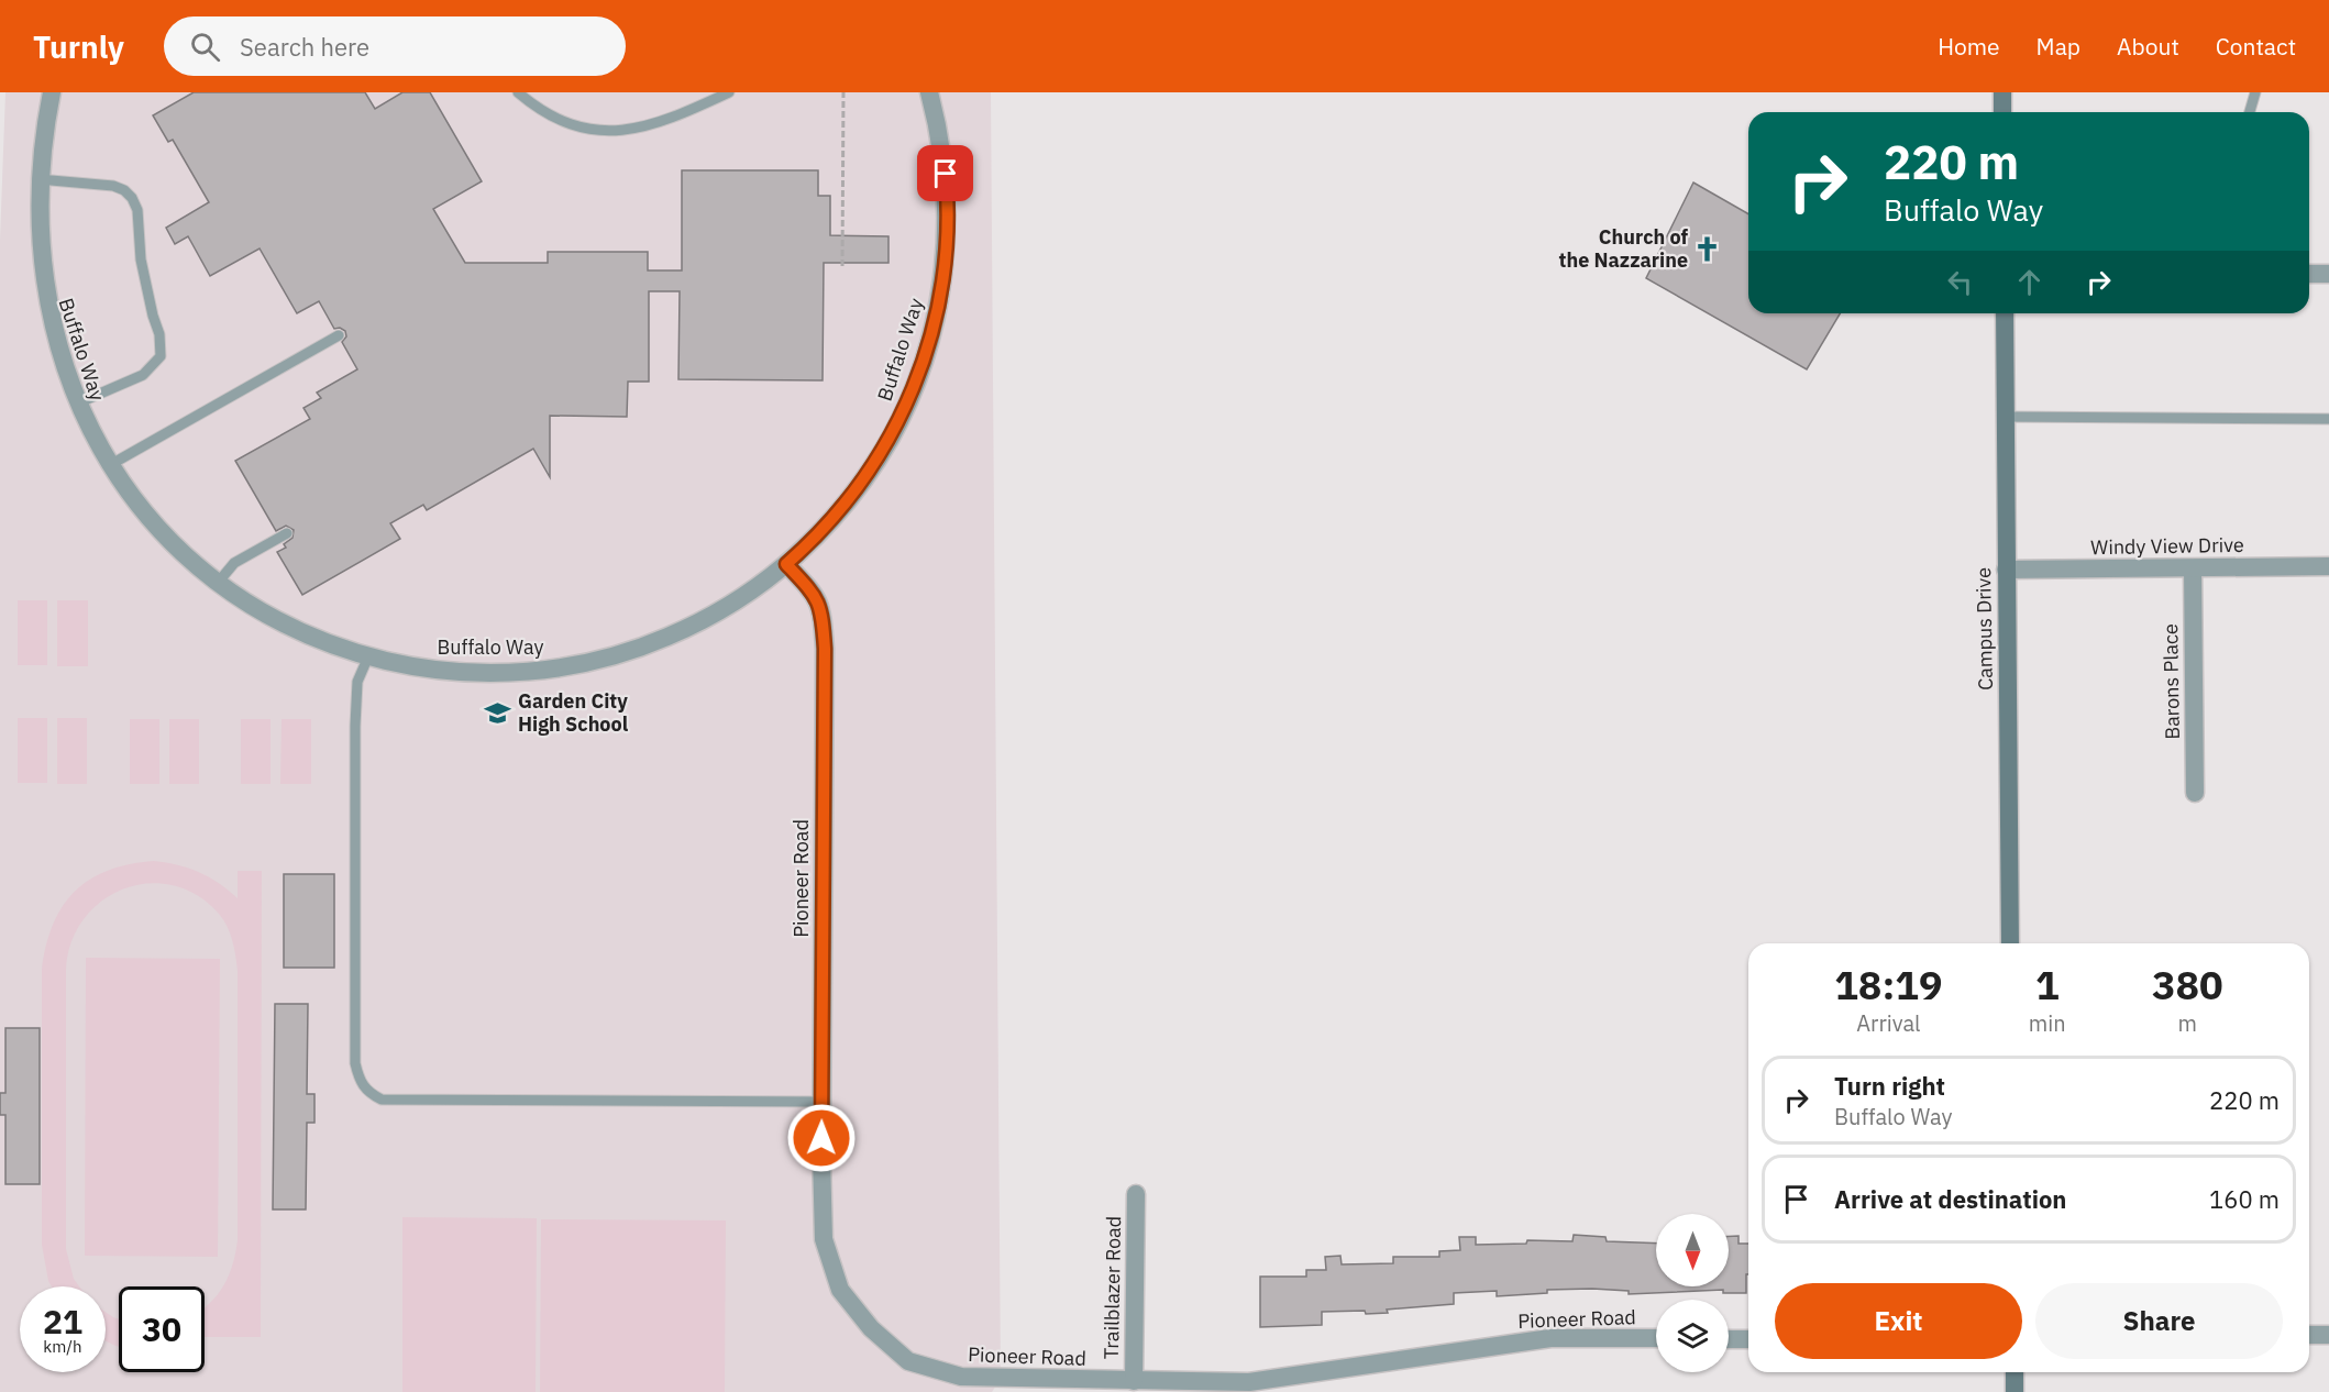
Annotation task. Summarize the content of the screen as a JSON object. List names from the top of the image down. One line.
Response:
{"streets":{"main road":["Campus Drive"],"street":["Buffalo Way","Windy View Drive","Barons Place","Pioneer Road","Trailblazer Road"]},"crossings":[["Buffalo Way","Pioneer Road"],["Windy View Drive","Campus Drive"],["Windy View Drive","Barons Place"],["Pioneer Road","Trailblazer Road"]],"places":{"church":["Church of the Nazzarine"],"school or university":["Garden City High School"]},"north":"bottom","page":{"header":"Turnly","search":"Search here","nav":["Home","Map","About","Contact"],"turn":["220 m","Buffalo Way"],"eta":["18:19","Arrival","1","min","380","m"],"list":[{"name":"Turn right","note":"Buffalo Way","value":"220 m"},{"name":"Arrive at destination","value":"160 m"}],"buttons":["Exit","Share"],"speed":"21 km/h","limit":"30"}}
